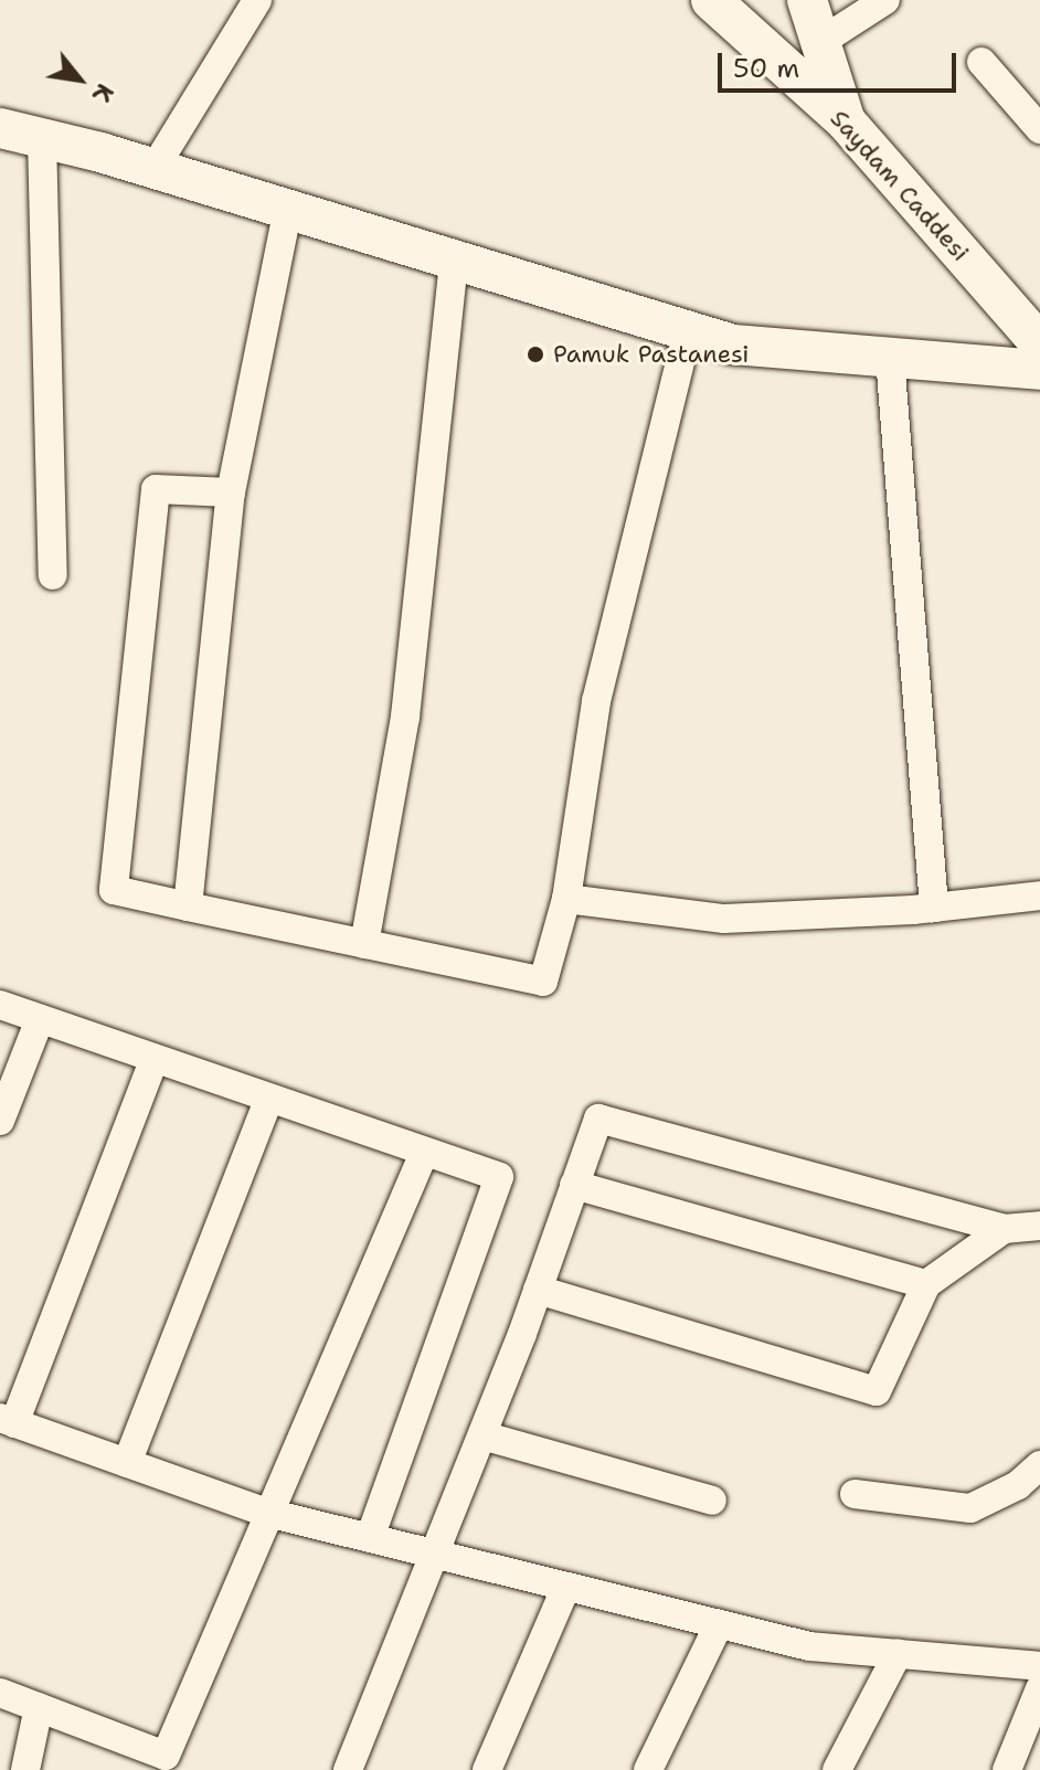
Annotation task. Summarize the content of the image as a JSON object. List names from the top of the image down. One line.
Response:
{"streets":{"street":["Saydam Caddesi"]},"places":["Pamuk Pastanesi"],"scale_bar":"50 m","north":"bottom right"}
